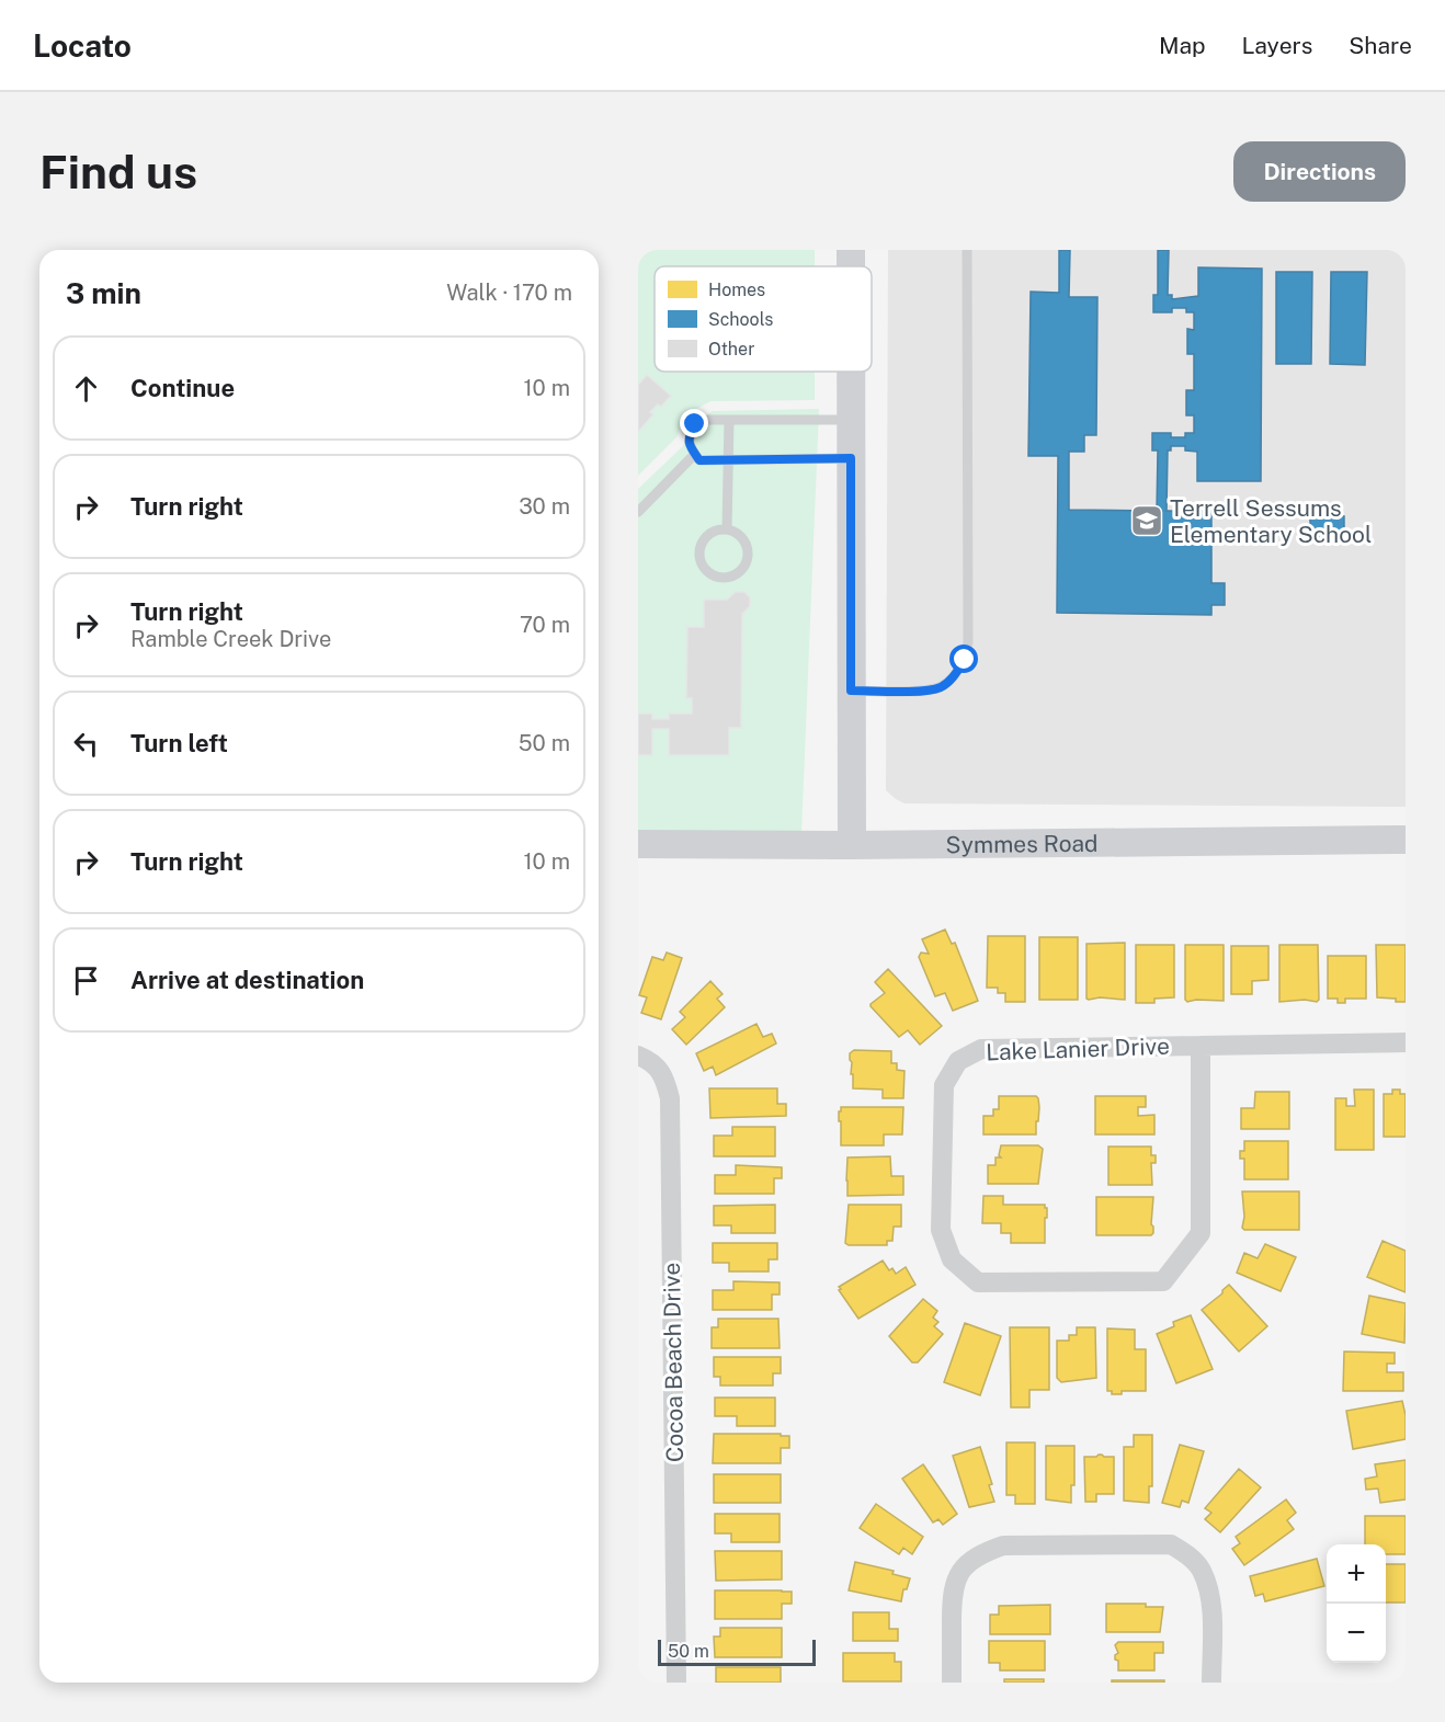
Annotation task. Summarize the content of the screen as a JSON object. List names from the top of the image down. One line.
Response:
{"streets":{"street":["Symmes Road","Lake Lanier Drive","Cocoa Beach Drive"]},"places":{"school or university":["Terrell Sessums Elementary School"]},"legend":["Homes","Schools","Other"],"scale_bar":"50 m","page":{"header":"Locato","nav":["Map","Layers","Share"],"buttons":"Directions","title":"Find us","heading":["3 min","Walk · 170 m"],"list":[["Continue","10 m"],["Turn right","30 m"],["Turn right","Ramble Creek Drive","70 m"],["Turn left","50 m"],["Turn right","10 m"],"Arrive at destination"],"map_buttons":["+","−"],"scale":"50 m"}}
